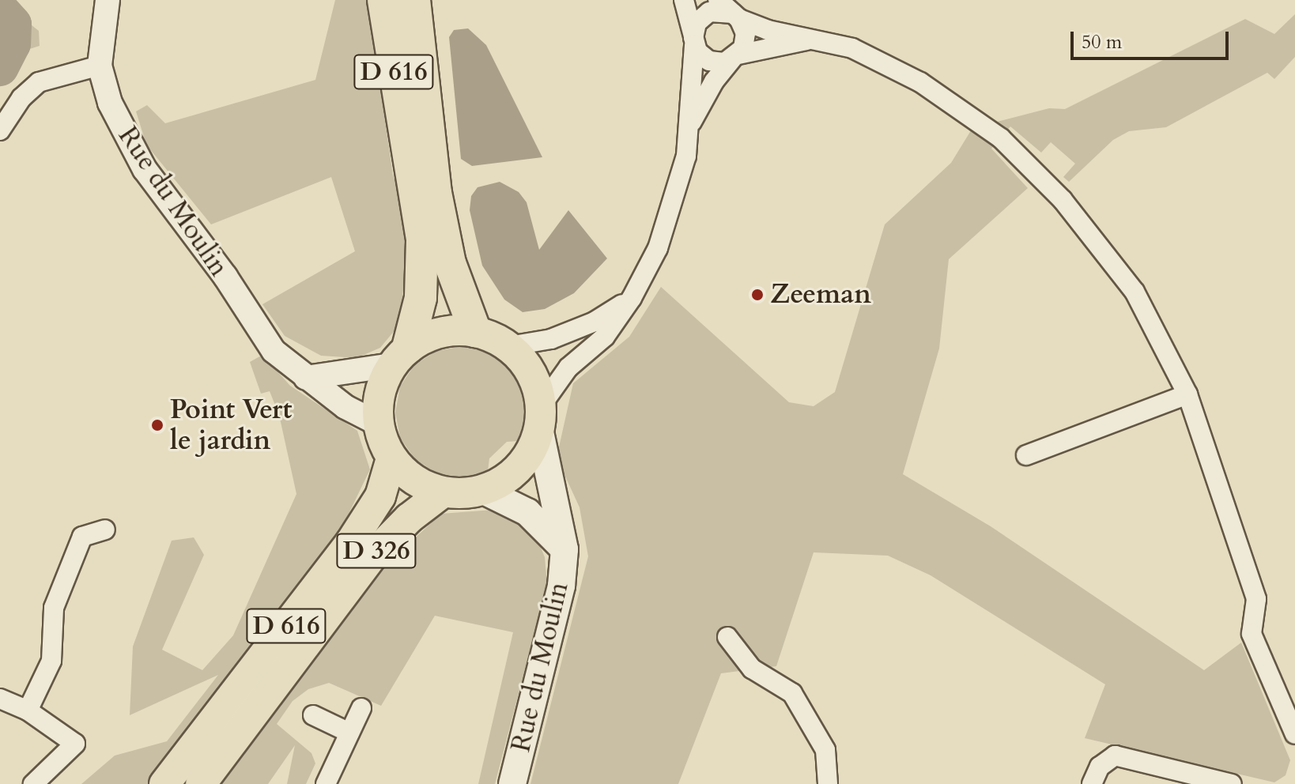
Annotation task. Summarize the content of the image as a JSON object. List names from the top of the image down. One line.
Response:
{"streets":{"highway":["D 616"],"main road":["Rue du Moulin","D 326"]},"crossings":[["D 616","Rue du Moulin"],["D 616","D 326"],["Rue du Moulin","D 326"]],"places":["Zeeman","Point Vert le jardin"],"scale_bar":"50 m"}
